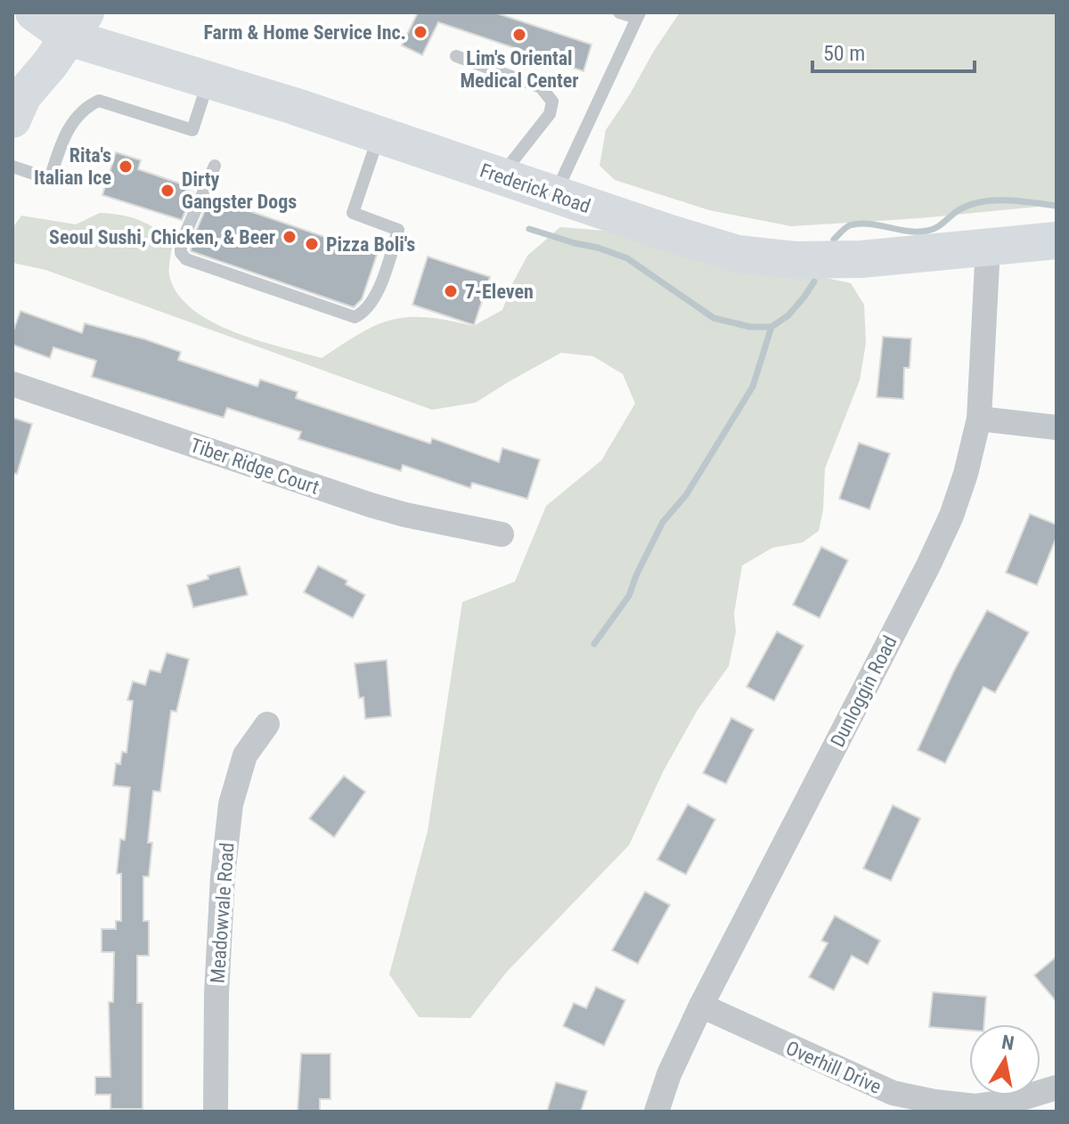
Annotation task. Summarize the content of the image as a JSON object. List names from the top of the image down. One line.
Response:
{"streets":{"main road":["Frederick Road"],"street":["Tiber Ridge Court","Dunloggin Road","Meadowvale Road","Overhill Drive"]},"crossings":[["Frederick Road","Dunloggin Road"],["Dunloggin Road","Overhill Drive"]],"places":["Farm & Home Service Inc.","Lim's Oriental Medical Center","Rita's Italian Ice","Dirty Gangster Dogs","Seoul Sushi, Chicken, & Beer","Pizza Boli's","7-Eleven"],"scale_bar":"50 m","north":"top"}
